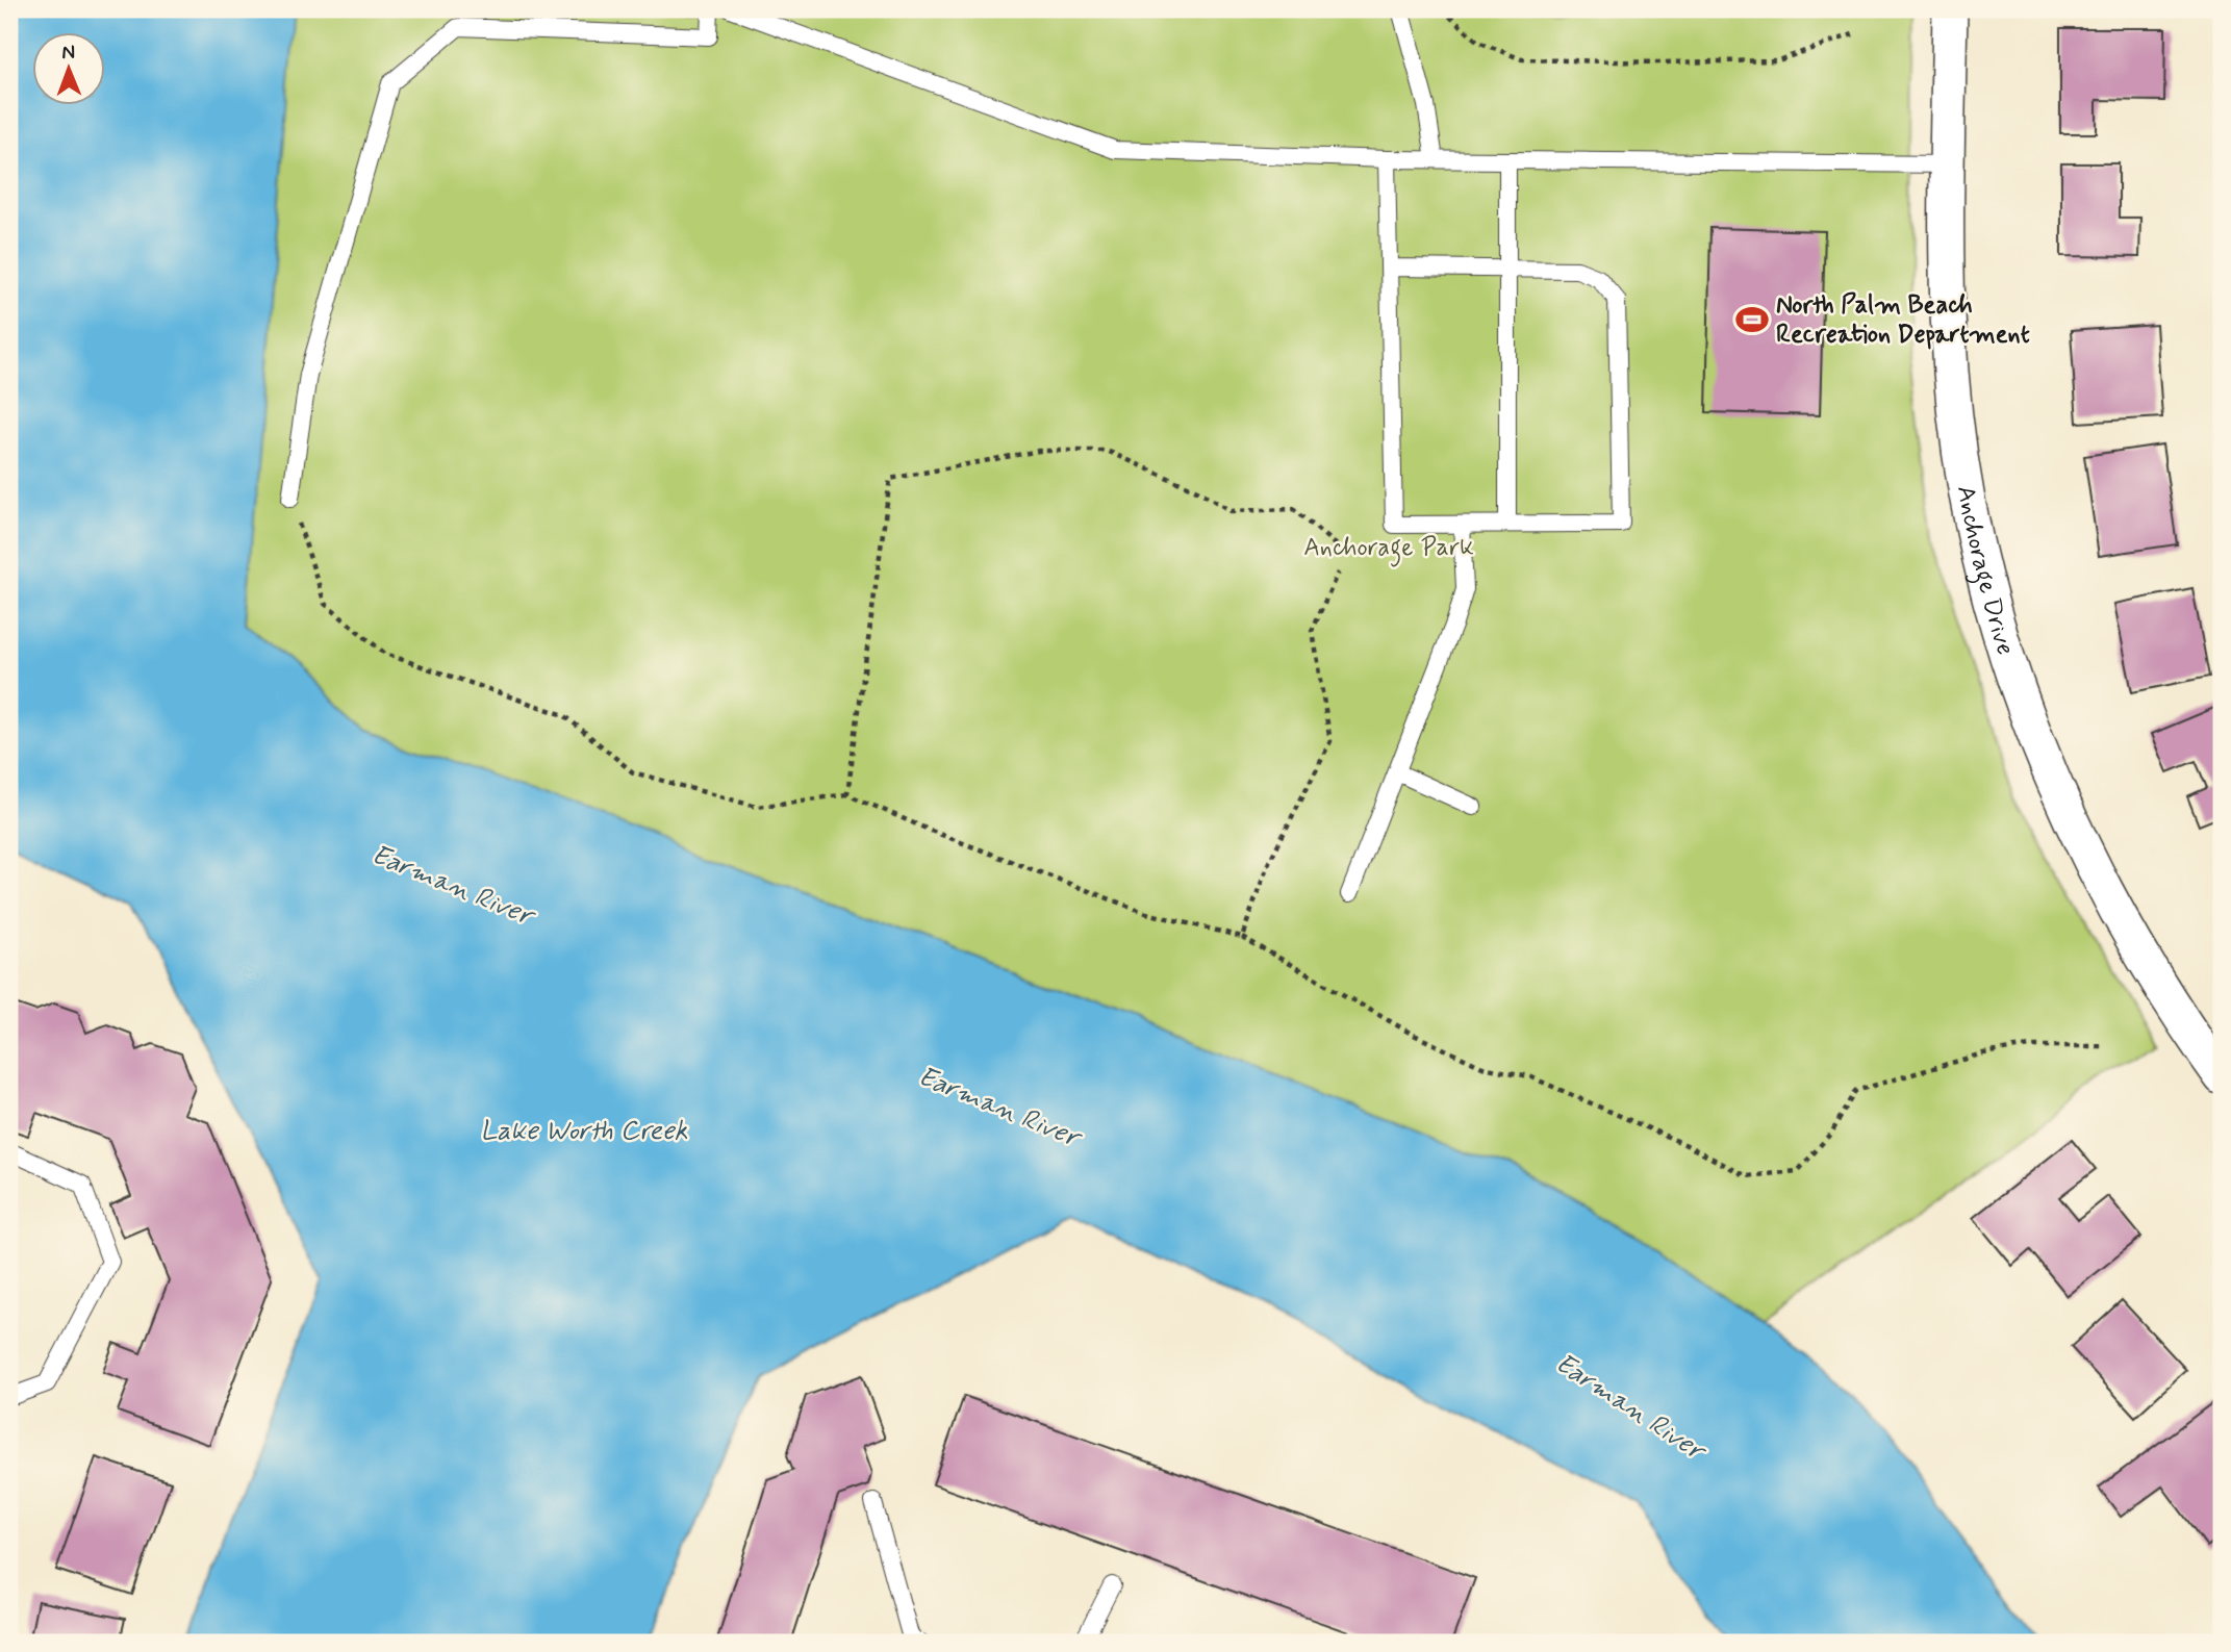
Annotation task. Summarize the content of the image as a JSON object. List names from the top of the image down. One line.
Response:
{"streets":{"street":["Anchorage Drive"]},"water":["Earman River","Lake Worth Creek"],"parks":["Anchorage Park"],"places":{"sports":["North Palm Beach Recreation Department"]},"north":"top"}
